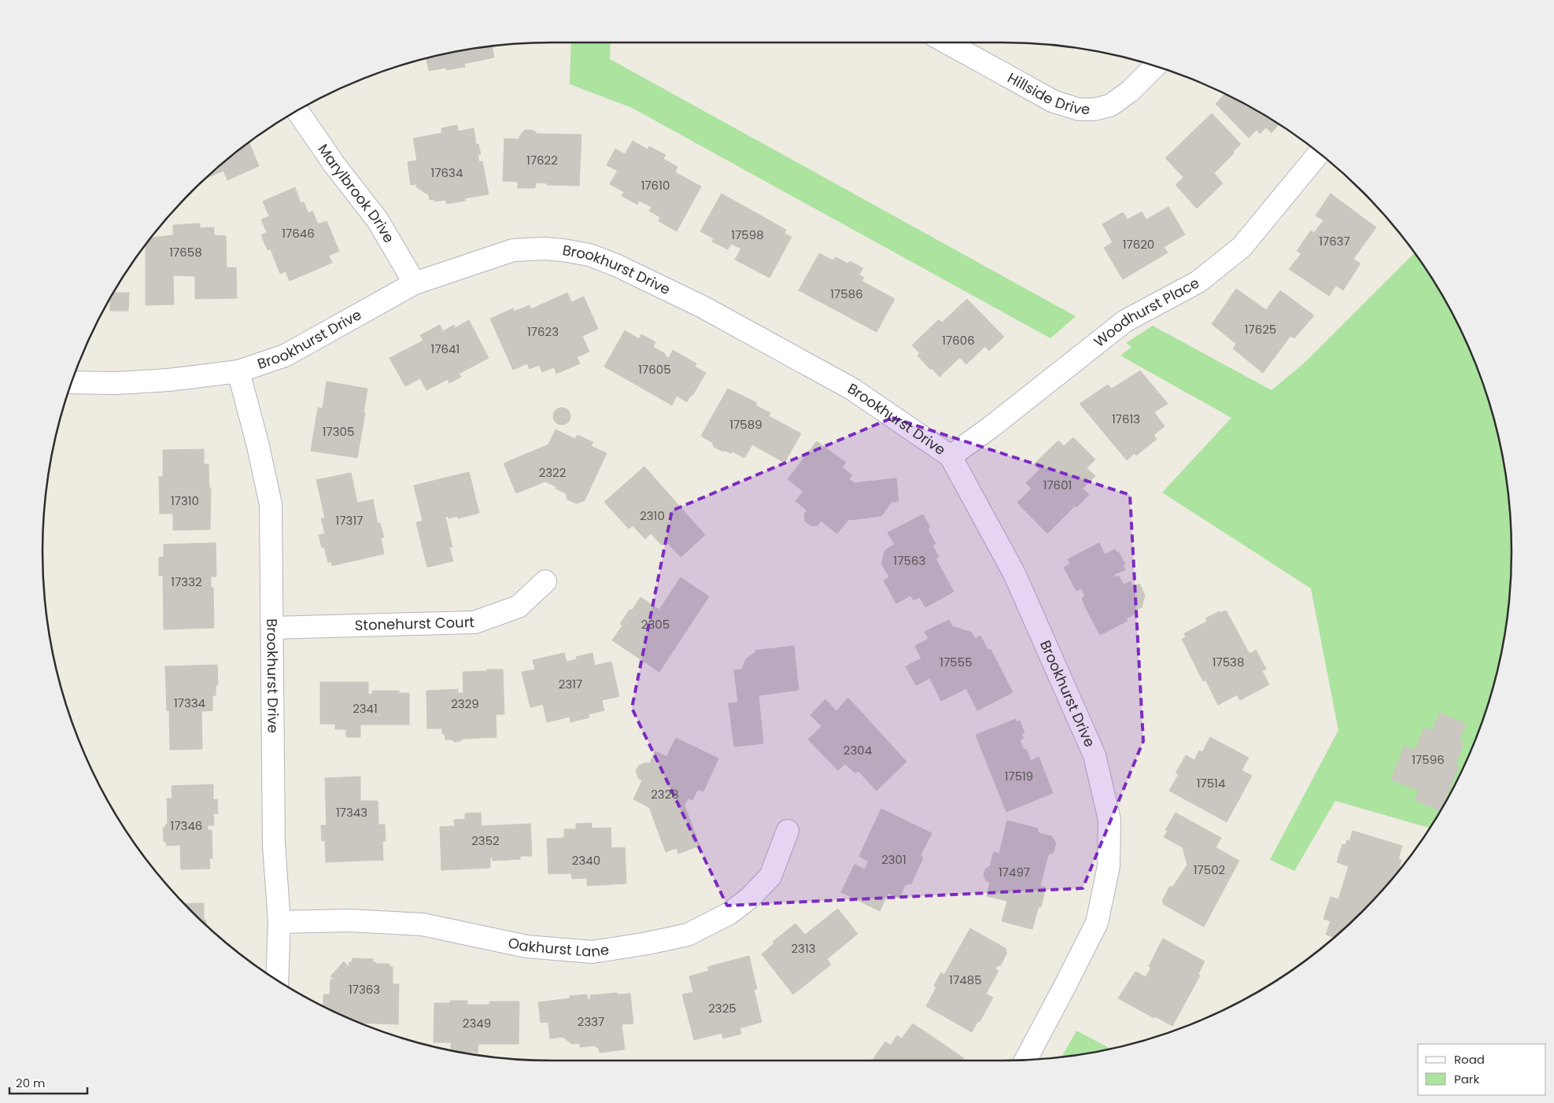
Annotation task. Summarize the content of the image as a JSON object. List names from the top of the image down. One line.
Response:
{"streets":{"street":["Hillside Drive","Marylbrook Drive","Brookhurst Drive","Woodhurst Place","Stonehurst Court","Oakhurst Lane"]},"crossings":[["Marylbrook Drive","Brookhurst Drive"],["Brookhurst Drive","Woodhurst Place"],["Brookhurst Drive","Stonehurst Court"],["Brookhurst Drive","Oakhurst Lane"]],"house_numbers":["17622","17634","17610","17646","17598","17637","17620","17658","17586","17625","17623","17606","17641","17605","17613","17589","17305","2322","17601","17310","2310","17317","17563","17332","2305","17555","17538","2317","17334","2329","2341","2304","17596","17519","17514","2328","17343","17346","2352","2301","2340","17502","17497","2313","17485","17363","2325","2337","2349"],"legend":["Road","Park"],"scale_bar":"20 m"}
